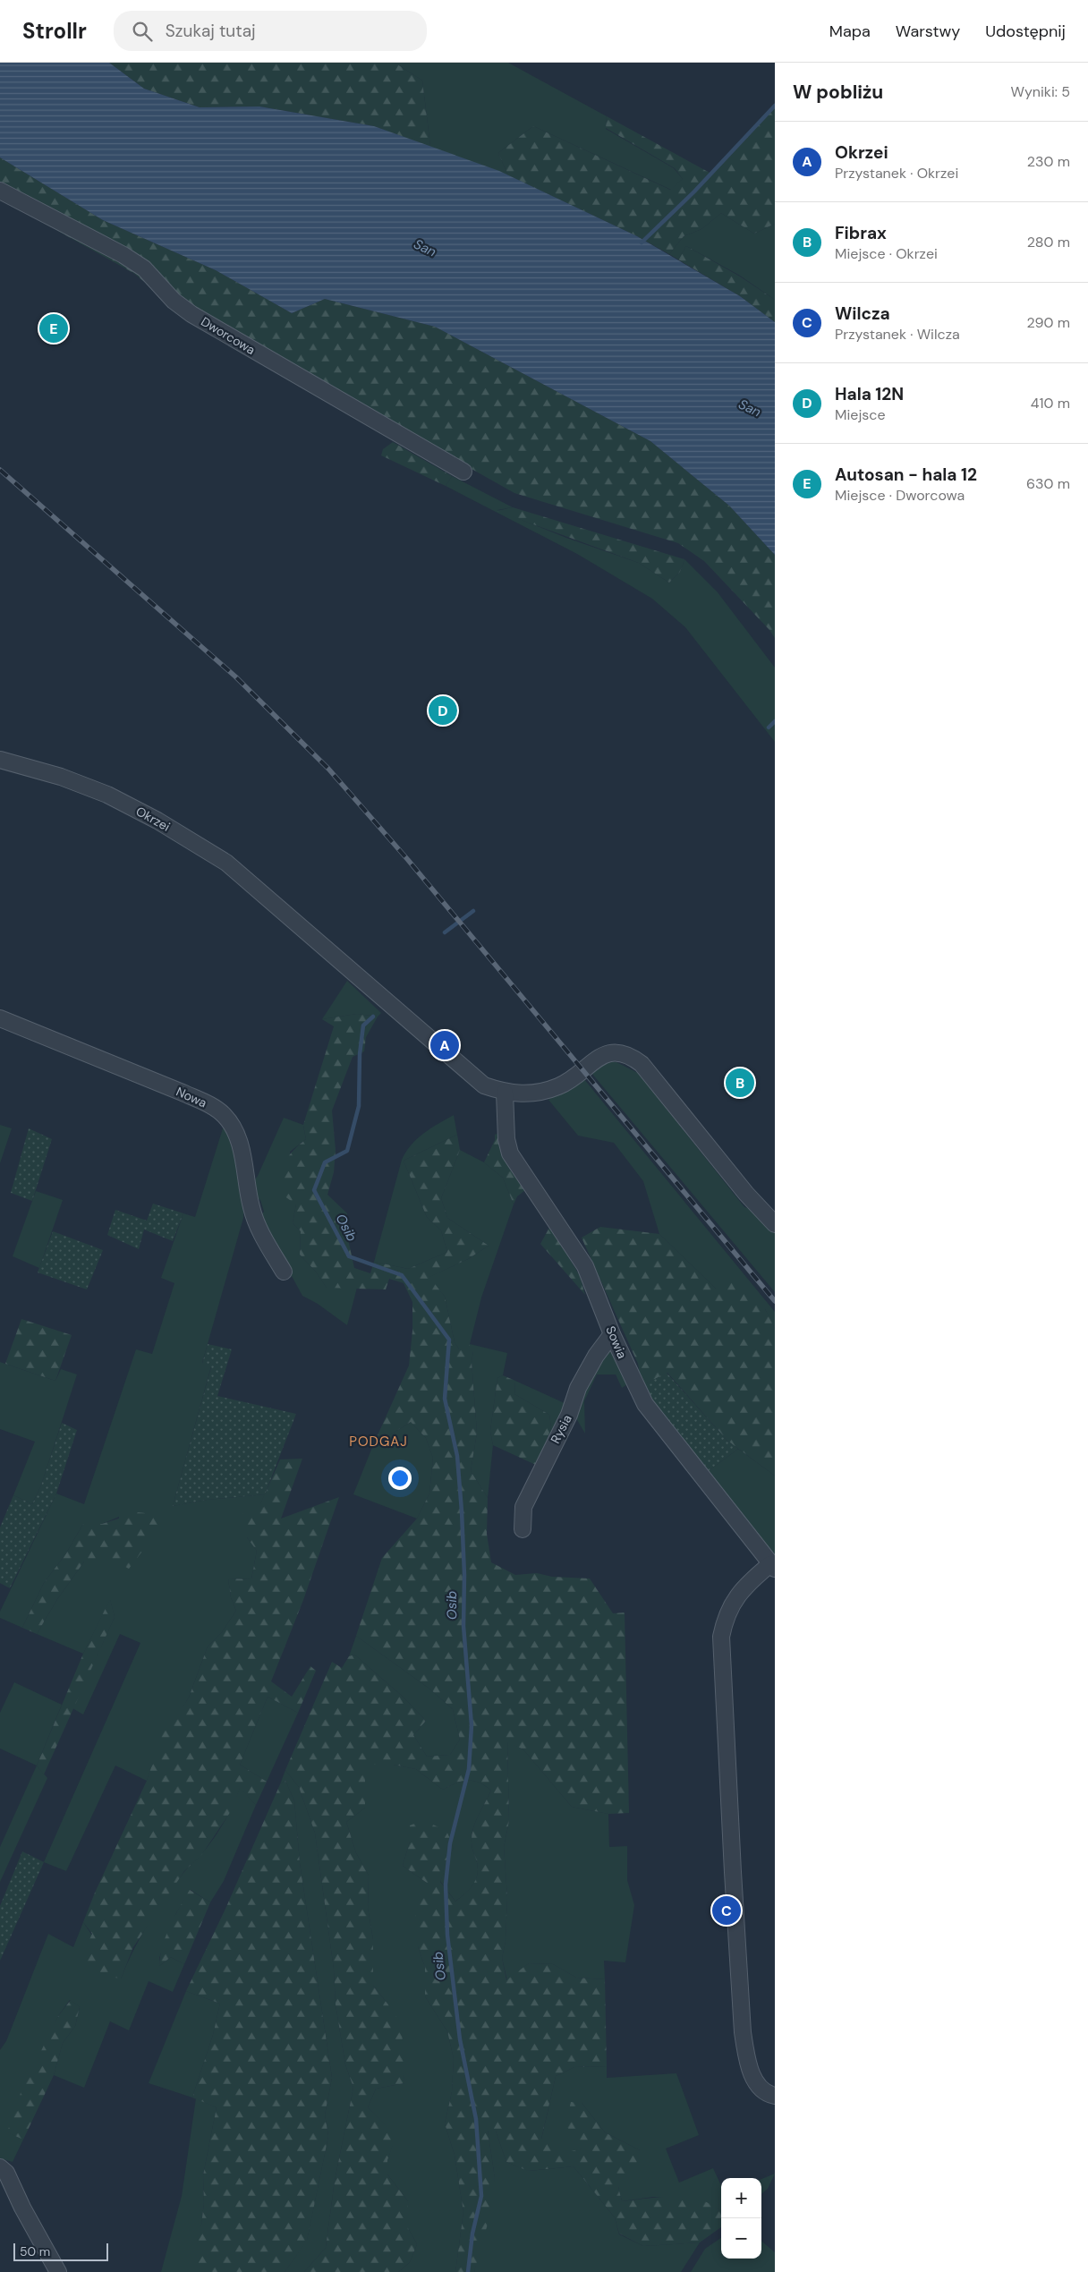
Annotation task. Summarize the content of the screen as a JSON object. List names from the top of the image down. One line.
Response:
{"streets":{"street":["Dworcowa","Okrzei","Nowa","Sowia","Rysia"]},"crossings":[["Okrzei","Sowia"],["Sowia","Rysia"]],"districts":["PODGAJ"],"water":["San","Osib"],"scale_bar":"50 m","page":{"header":"Strollr","search":"Szukaj tutaj","nav":["Mapa","Warstwy","Udostępnij"],"heading":["W pobliżu","Wyniki: 5"],"list":[{"mark":"A","name":"Okrzei","note":"Przystanek · Okrzei","value":"230 m"},{"mark":"B","name":"Fibrax","note":"Miejsce · Okrzei","value":"280 m"},{"mark":"C","name":"Wilcza","note":"Przystanek · Wilcza","value":"290 m"},{"mark":"D","name":"Hala 12N","note":"Miejsce","value":"410 m"},{"mark":"E","name":"Autosan - hala 12","note":"Miejsce · Dworcowa","value":"630 m"}],"pins":["E","D","A","B","C"],"map_buttons":["+","−"],"scale":"50 m"}}
